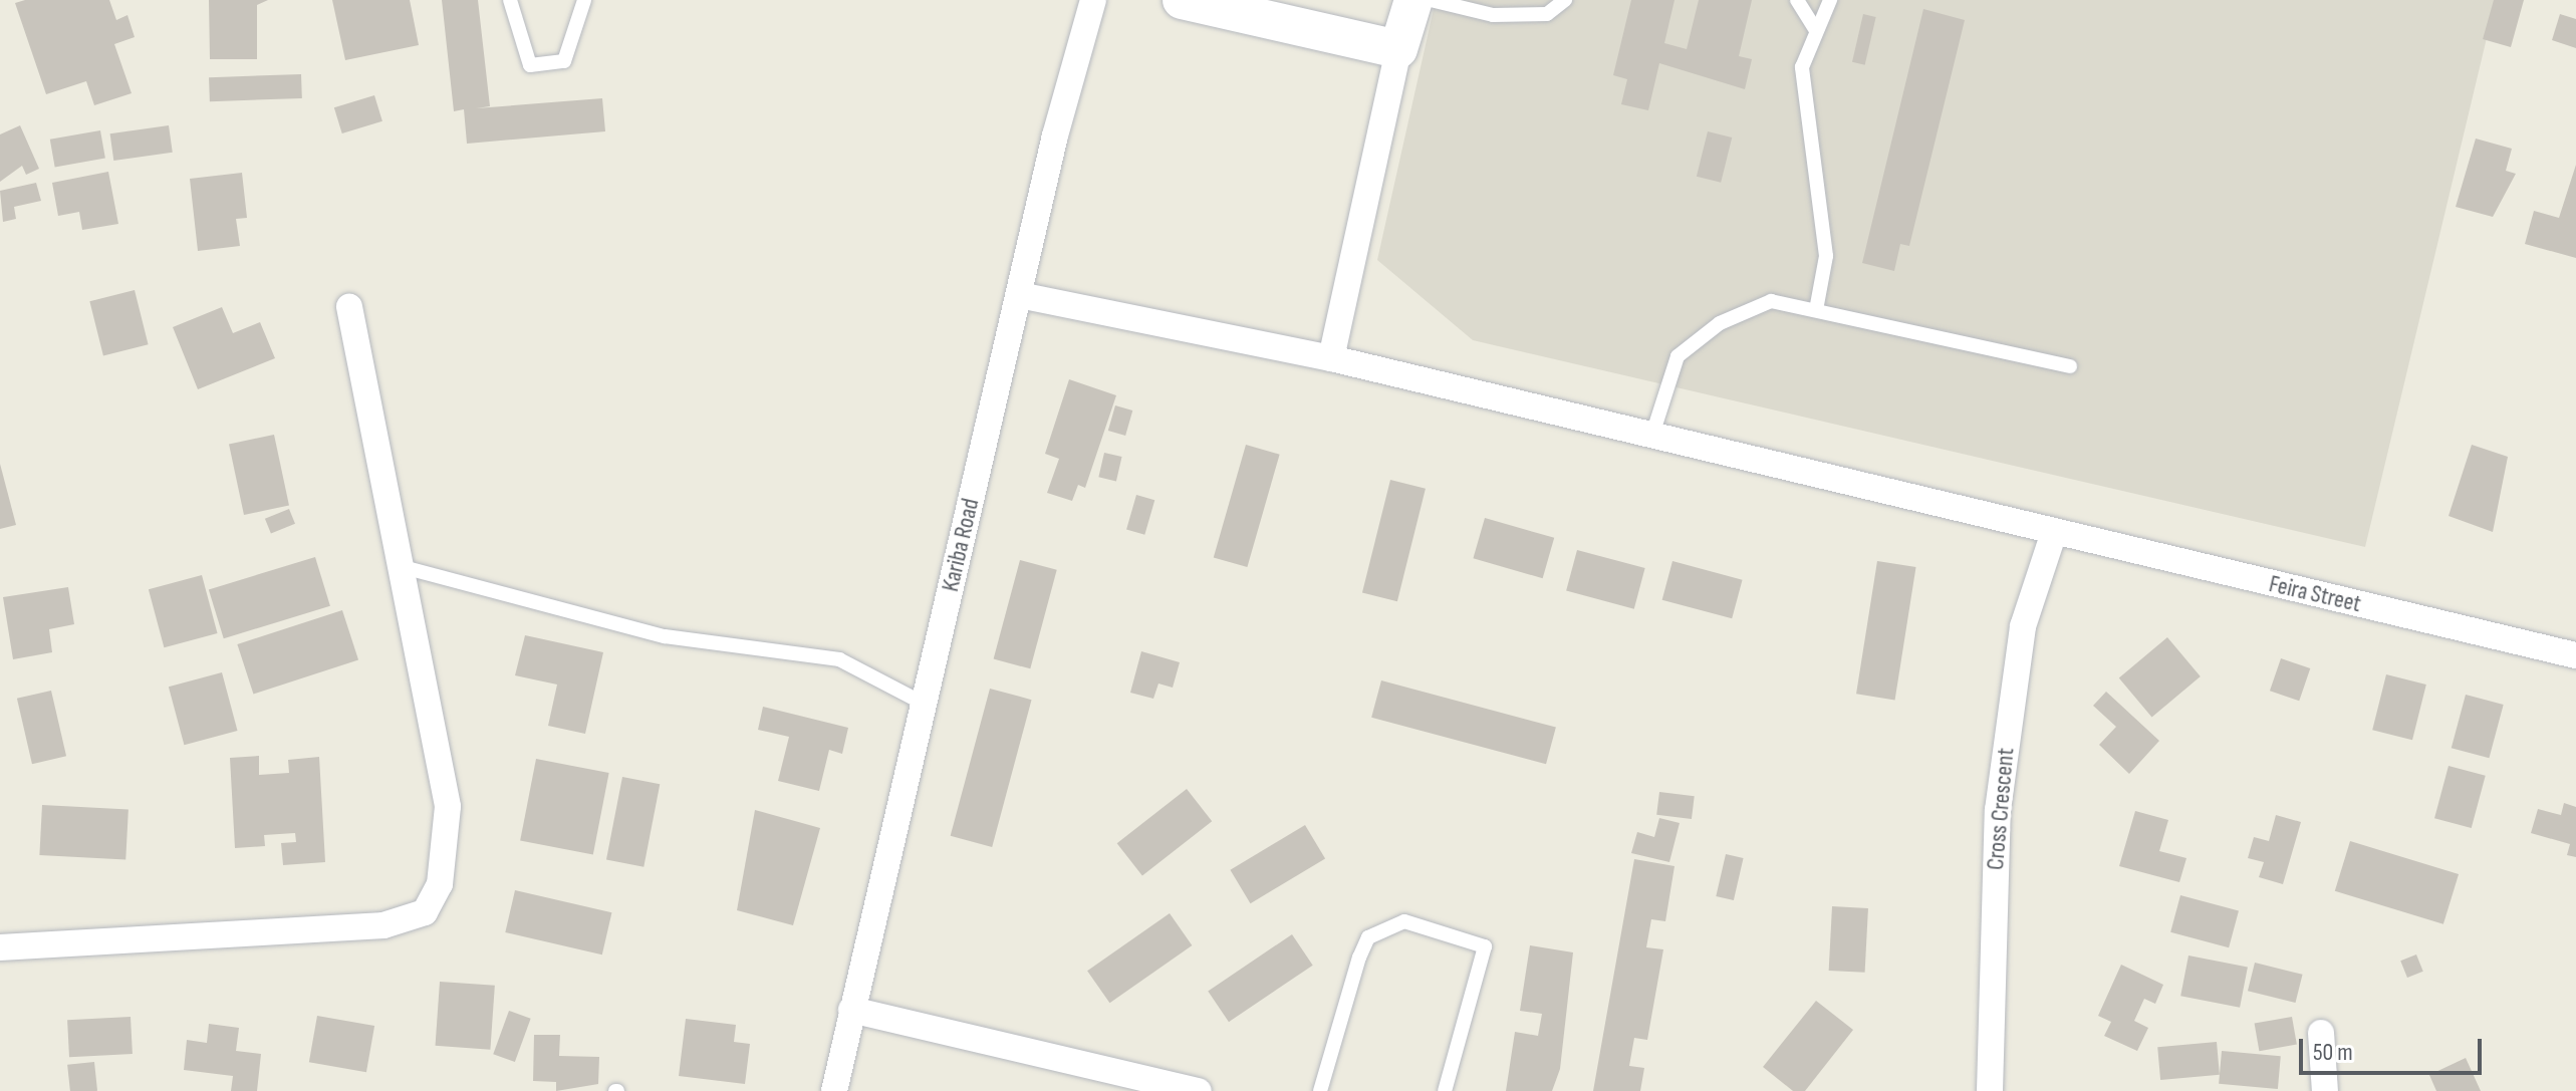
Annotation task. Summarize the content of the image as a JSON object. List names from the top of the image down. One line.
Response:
{"streets":{"street":["Kariba Road","Feira Street","Cross Crescent"]},"crossings":[["Kariba Road","Feira Street"],["Feira Street","Cross Crescent"]],"scale_bar":"50 m"}
